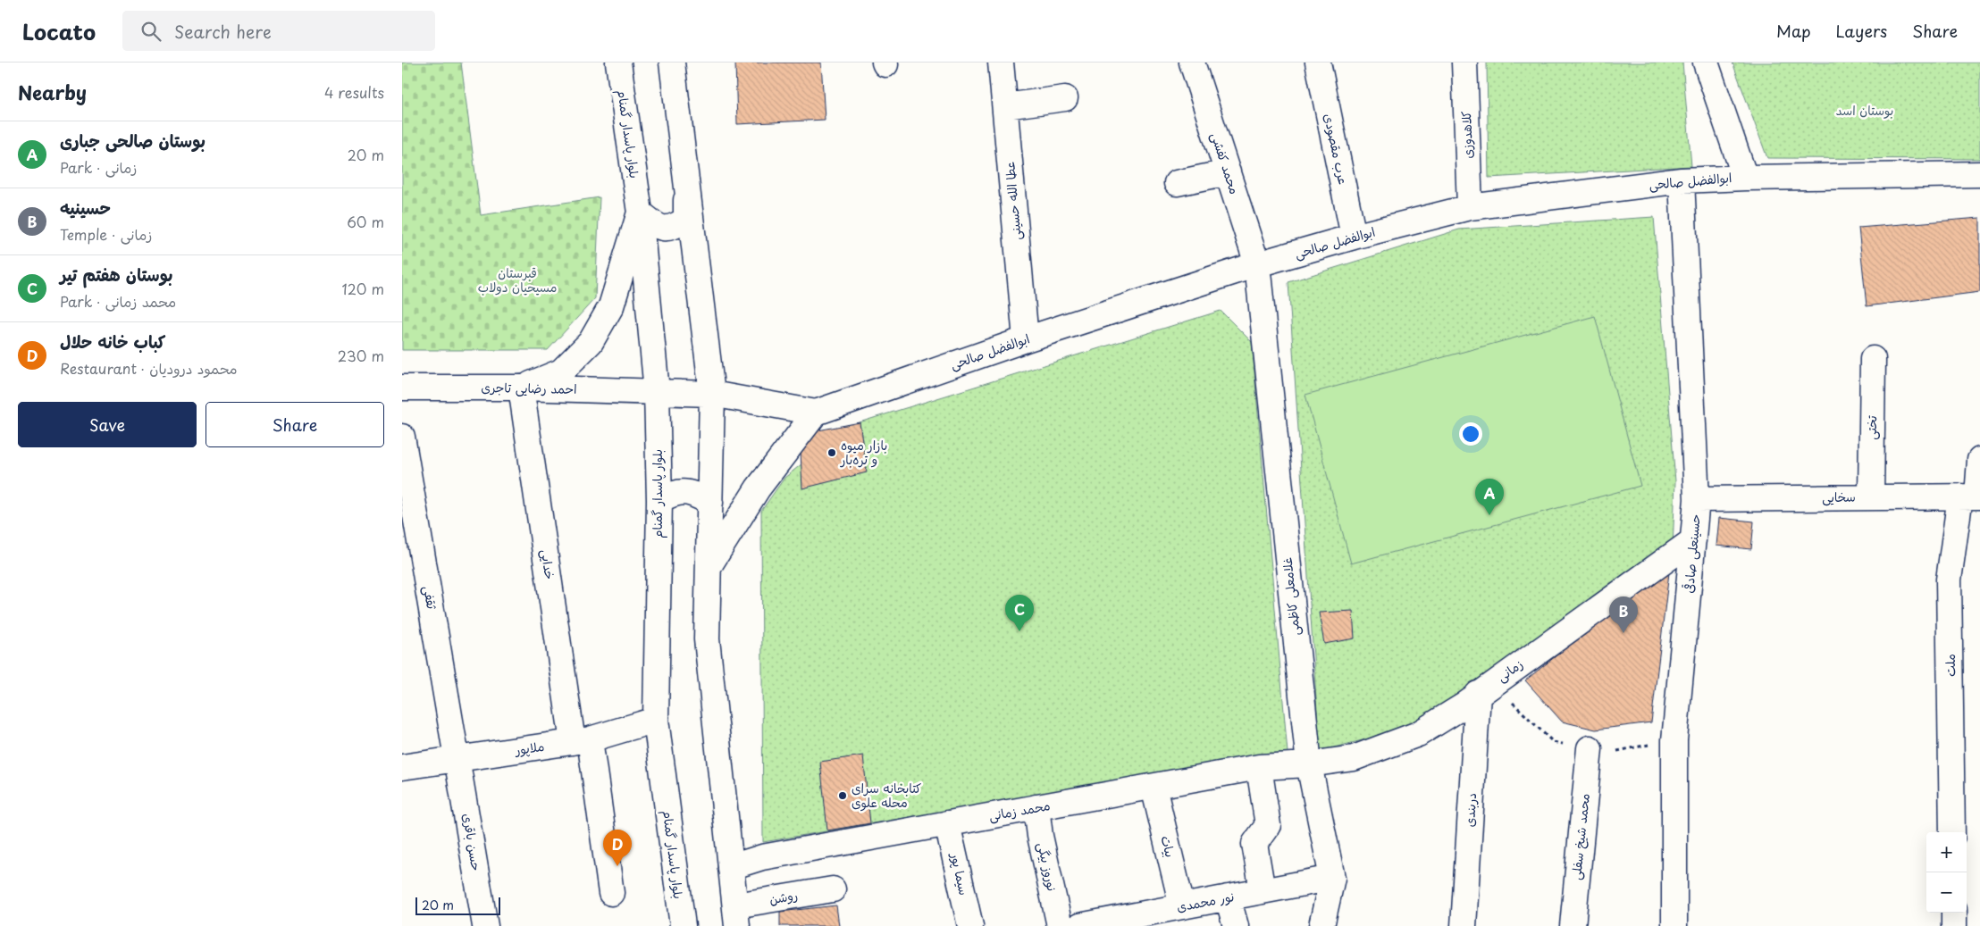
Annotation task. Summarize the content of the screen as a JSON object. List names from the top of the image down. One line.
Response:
{"streets":{"street":["بلوار پاسدار گمنام","کلاهدوزی","عرب مقصودی","محمد کفشی","ابوالفضل صالحی","عطا الله حسینی","احمد رضایی تاجری","تختی","سخایی","حسینعلی صادقی","خدایی","غلامعلی کاظمی","ثقفی","ملت","زمانی","ملاپور","دربندی","محمد زمانی","محمد شیخ سفلی","حسن باقری","بیات","نوروز بیگی","سیما پور","روشن","نور محمدی"]},"crossings":[["بلوار پاسدار گمنام","احمد رضایی تاجری"],["بلوار پاسدار گمنام","ملاپور"],["کلاهدوزی","ابوالفضل صالحی"],["عرب مقصودی","ابوالفضل صالحی"],["محمد کفشی","ابوالفضل صالحی"],["محمد کفشی","غلامعلی کاظمی"],["ابوالفضل صالحی","عطا الله حسینی"],["ابوالفضل صالحی","احمد رضایی تاجری"],["ابوالفضل صالحی","حسینعلی صادقی"],["ابوالفضل صالحی","غلامعلی کاظمی"],["احمد رضایی تاجری","خدایی"],["تختی","سخایی"],["سخایی","حسینعلی صادقی"],["سخایی","ملت"],["حسینعلی صادقی","زمانی"],["خدایی","ملاپور"],["غلامعلی کاظمی","زمانی"],["غلامعلی کاظمی","محمد زمانی"],["غلامعلی کاظمی","نور محمدی"],["ثقفی","ملاپور"],["ثقفی","حسن باقری"],["زمانی","دربندی"],["زمانی","محمد زمانی"],["ملاپور","حسن باقری"],["محمد زمانی","بیات"],["محمد زمانی","نوروز بیگی"],["محمد زمانی","سیما پور"],["بیات","نور محمدی"]],"parks":["بوستان اسد","قبرستان مسیحیان دولاب"],"places":["بازار میوه و تره‌بار","کتابخانه سرای محله علوی"],"scale_bar":"20 m","page":{"header":"Locato","search":"Search here","nav":["Map","Layers","Share"],"heading":["Nearby","4 results"],"list":[{"mark":"A","name":"بوستان صالحی جباری","note":"Park · زمانی","value":"20 m"},{"mark":"B","name":"حسینیه","note":"Temple · زمانی","value":"60 m"},{"mark":"C","name":"بوستان هفتم تیر","note":"Park · محمد زمانی","value":"120 m"},{"mark":"D","name":"کباب خانه حلال","note":"Restaurant · محمود درودیان","value":"230 m"}],"buttons":["Save","Share"],"pins":["A","C","B","D"],"map_buttons":["+","−"],"scale":"20 m"}}
